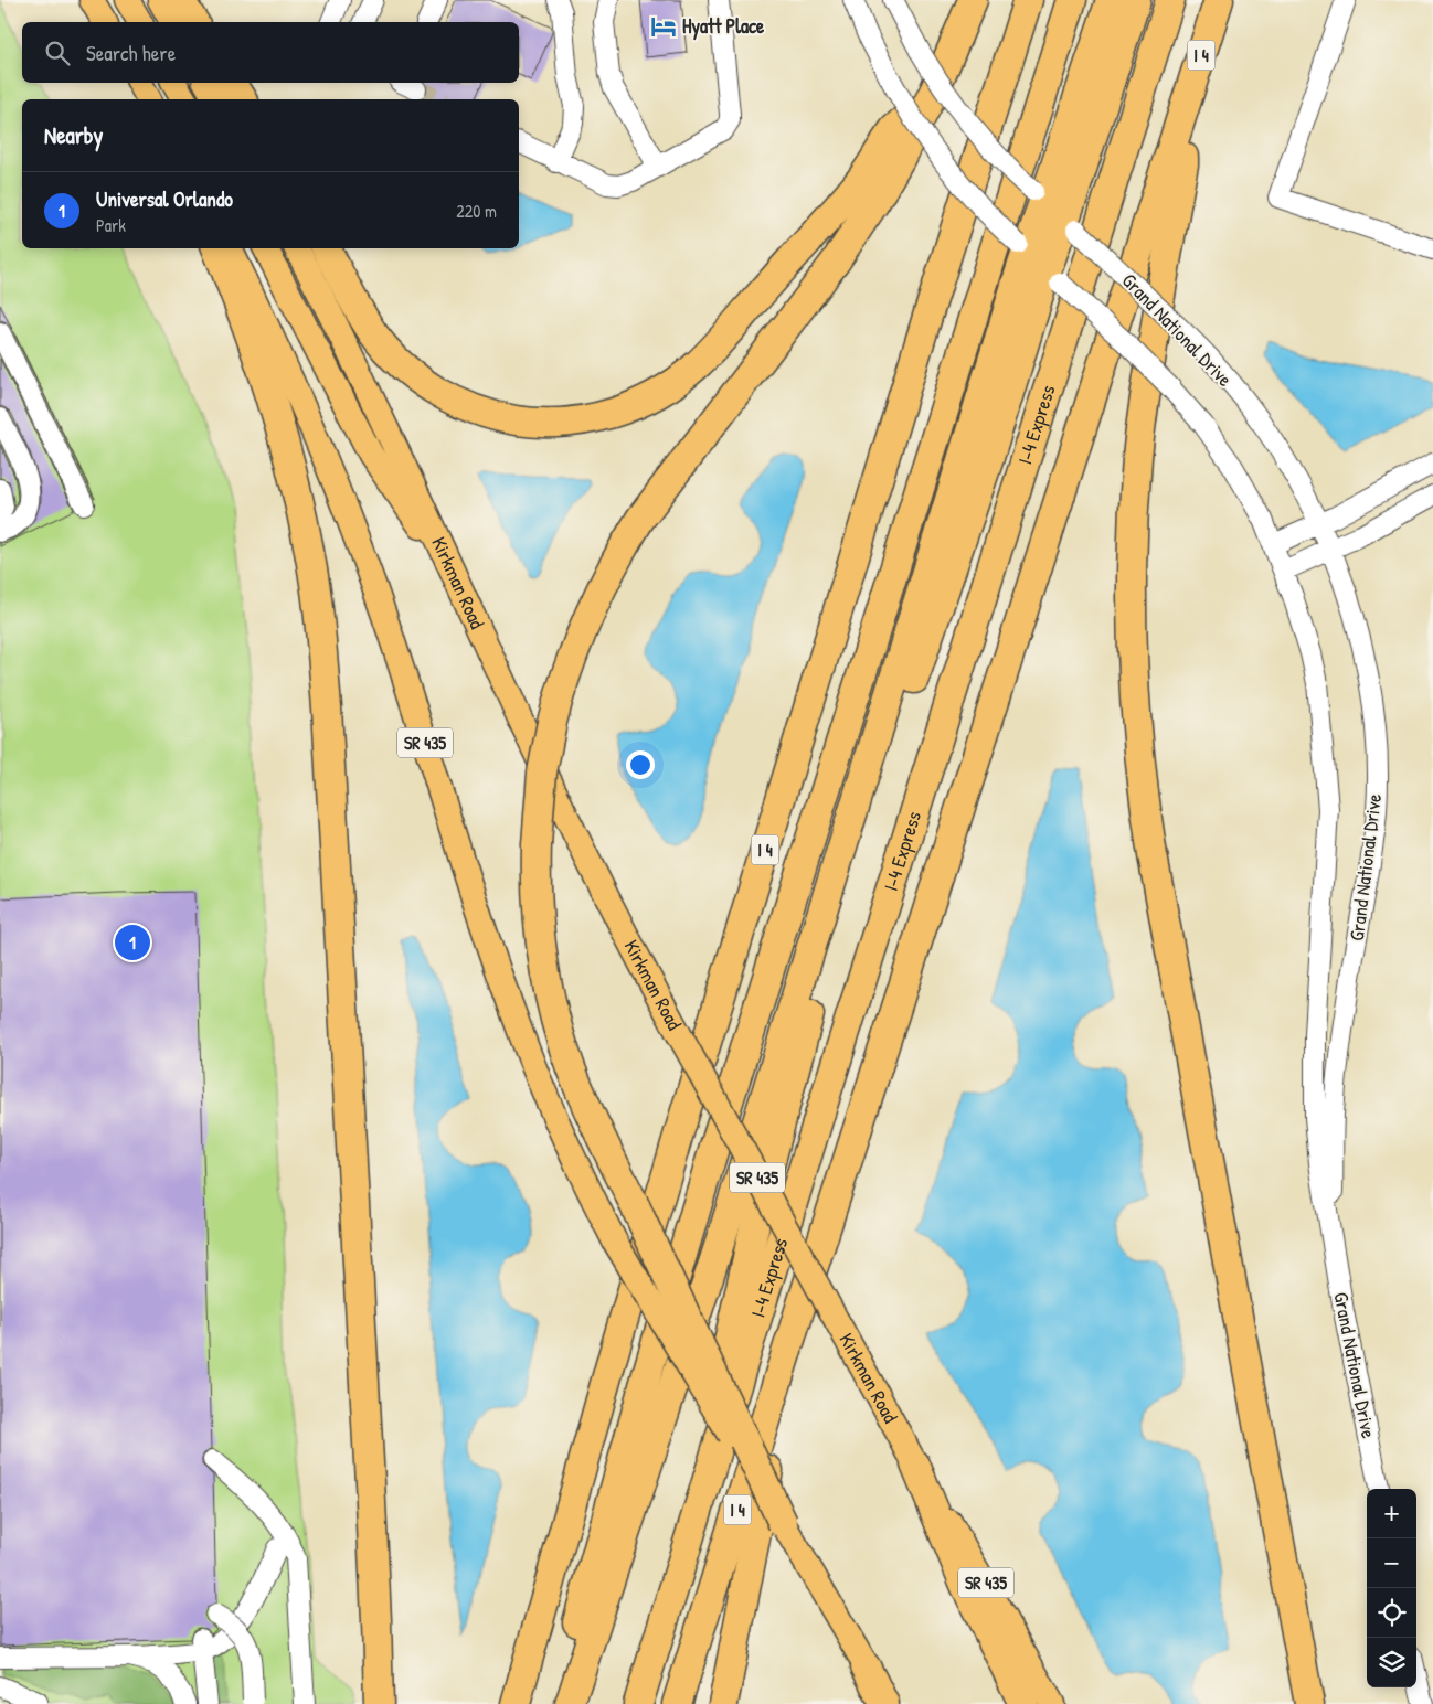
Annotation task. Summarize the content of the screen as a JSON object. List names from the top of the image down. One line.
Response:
{"streets":{"highway":["I 4","I-4 Express"],"main road":["Kirkman Road","SR 435"],"street":["Grand National Drive"]},"places":{"hotel":["Hyatt Place"]},"page":{"search":"Search here","heading":"Nearby","list":[{"mark":"1","name":"Universal Orlando","note":"Park","value":"220 m"}],"pins":"1","map_buttons":["+","−"]}}
